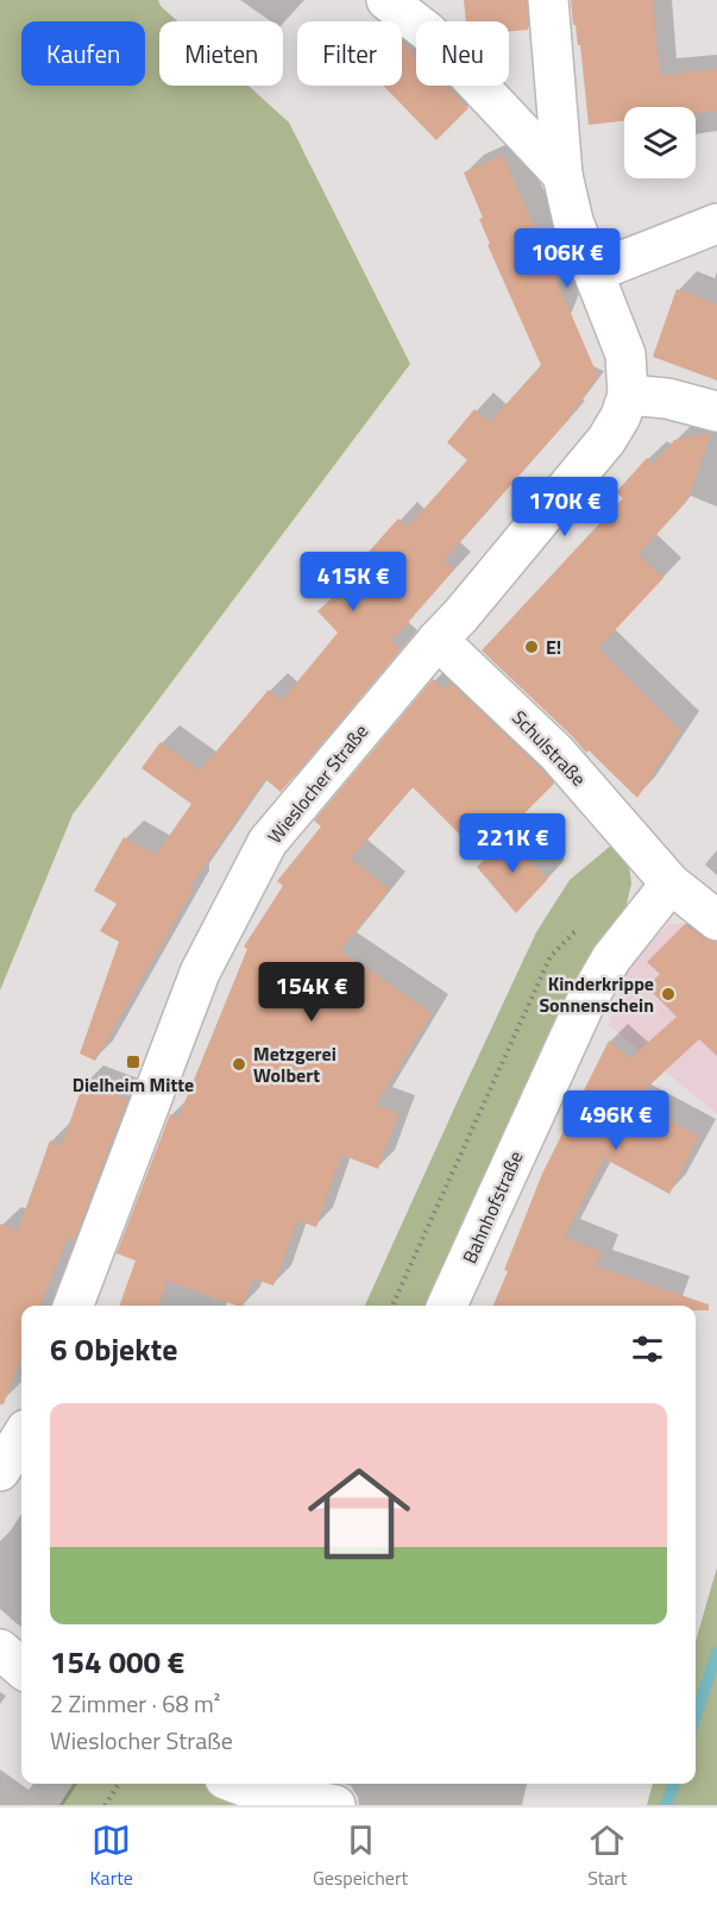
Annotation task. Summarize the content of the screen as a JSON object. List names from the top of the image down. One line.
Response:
{"streets":{"main road":["Schulstraße","Wieslocher Straße","Bahnhofstraße"]},"crossings":[["Schulstraße","Wieslocher Straße"],["Schulstraße","Bahnhofstraße"]],"places":{"other":["E!","Kinderkrippe Sonnenschein","Metzgerei Wolbert"],"transit":["Dielheim Mitte"]},"page":{"chip":["Kaufen","Mieten","Filter","Neu"],"price":["106K €","170K €","415K €","221K €","154K €","496K €"],"heading":"6 Objekte","list":[{"name":"154 000 €","note":"2 Zimmer · 68 m² · Wieslocher Straße"}],"tabs":["Karte","Gespeichert","Start"]}}
